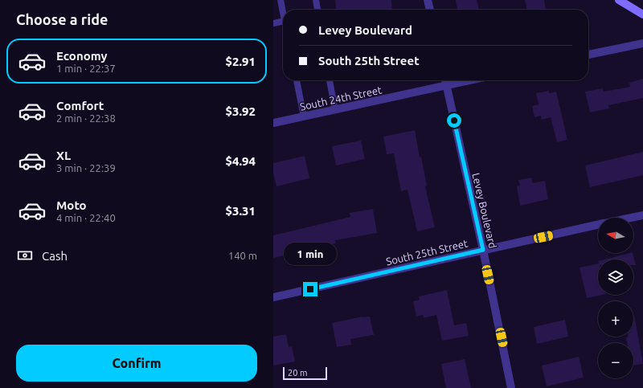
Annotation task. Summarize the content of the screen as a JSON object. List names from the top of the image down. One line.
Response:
{"streets":{"street":["South 24th Street","Levey Boulevard","South 25th Street"]},"crossings":[["South 24th Street","Levey Boulevard"],["Levey Boulevard","South 25th Street"]],"scale_bar":"20 m","north":"left","page":{"heading":"Choose a ride","banner":["Levey Boulevard","South 25th Street"],"list":[{"name":"Economy","note":"1 min · 22:37","value":"$2.91"},{"name":"Comfort","note":"2 min · 22:38","value":"$3.92"},{"name":"XL","note":"3 min · 22:39","value":"$4.94"},{"name":"Moto","note":"4 min · 22:40","value":"$3.31"}],"map_buttons":["+","−"],"pay":["Cash","140 m"],"bubble":"1 min","buttons":"Confirm","scale":"20 m"}}
